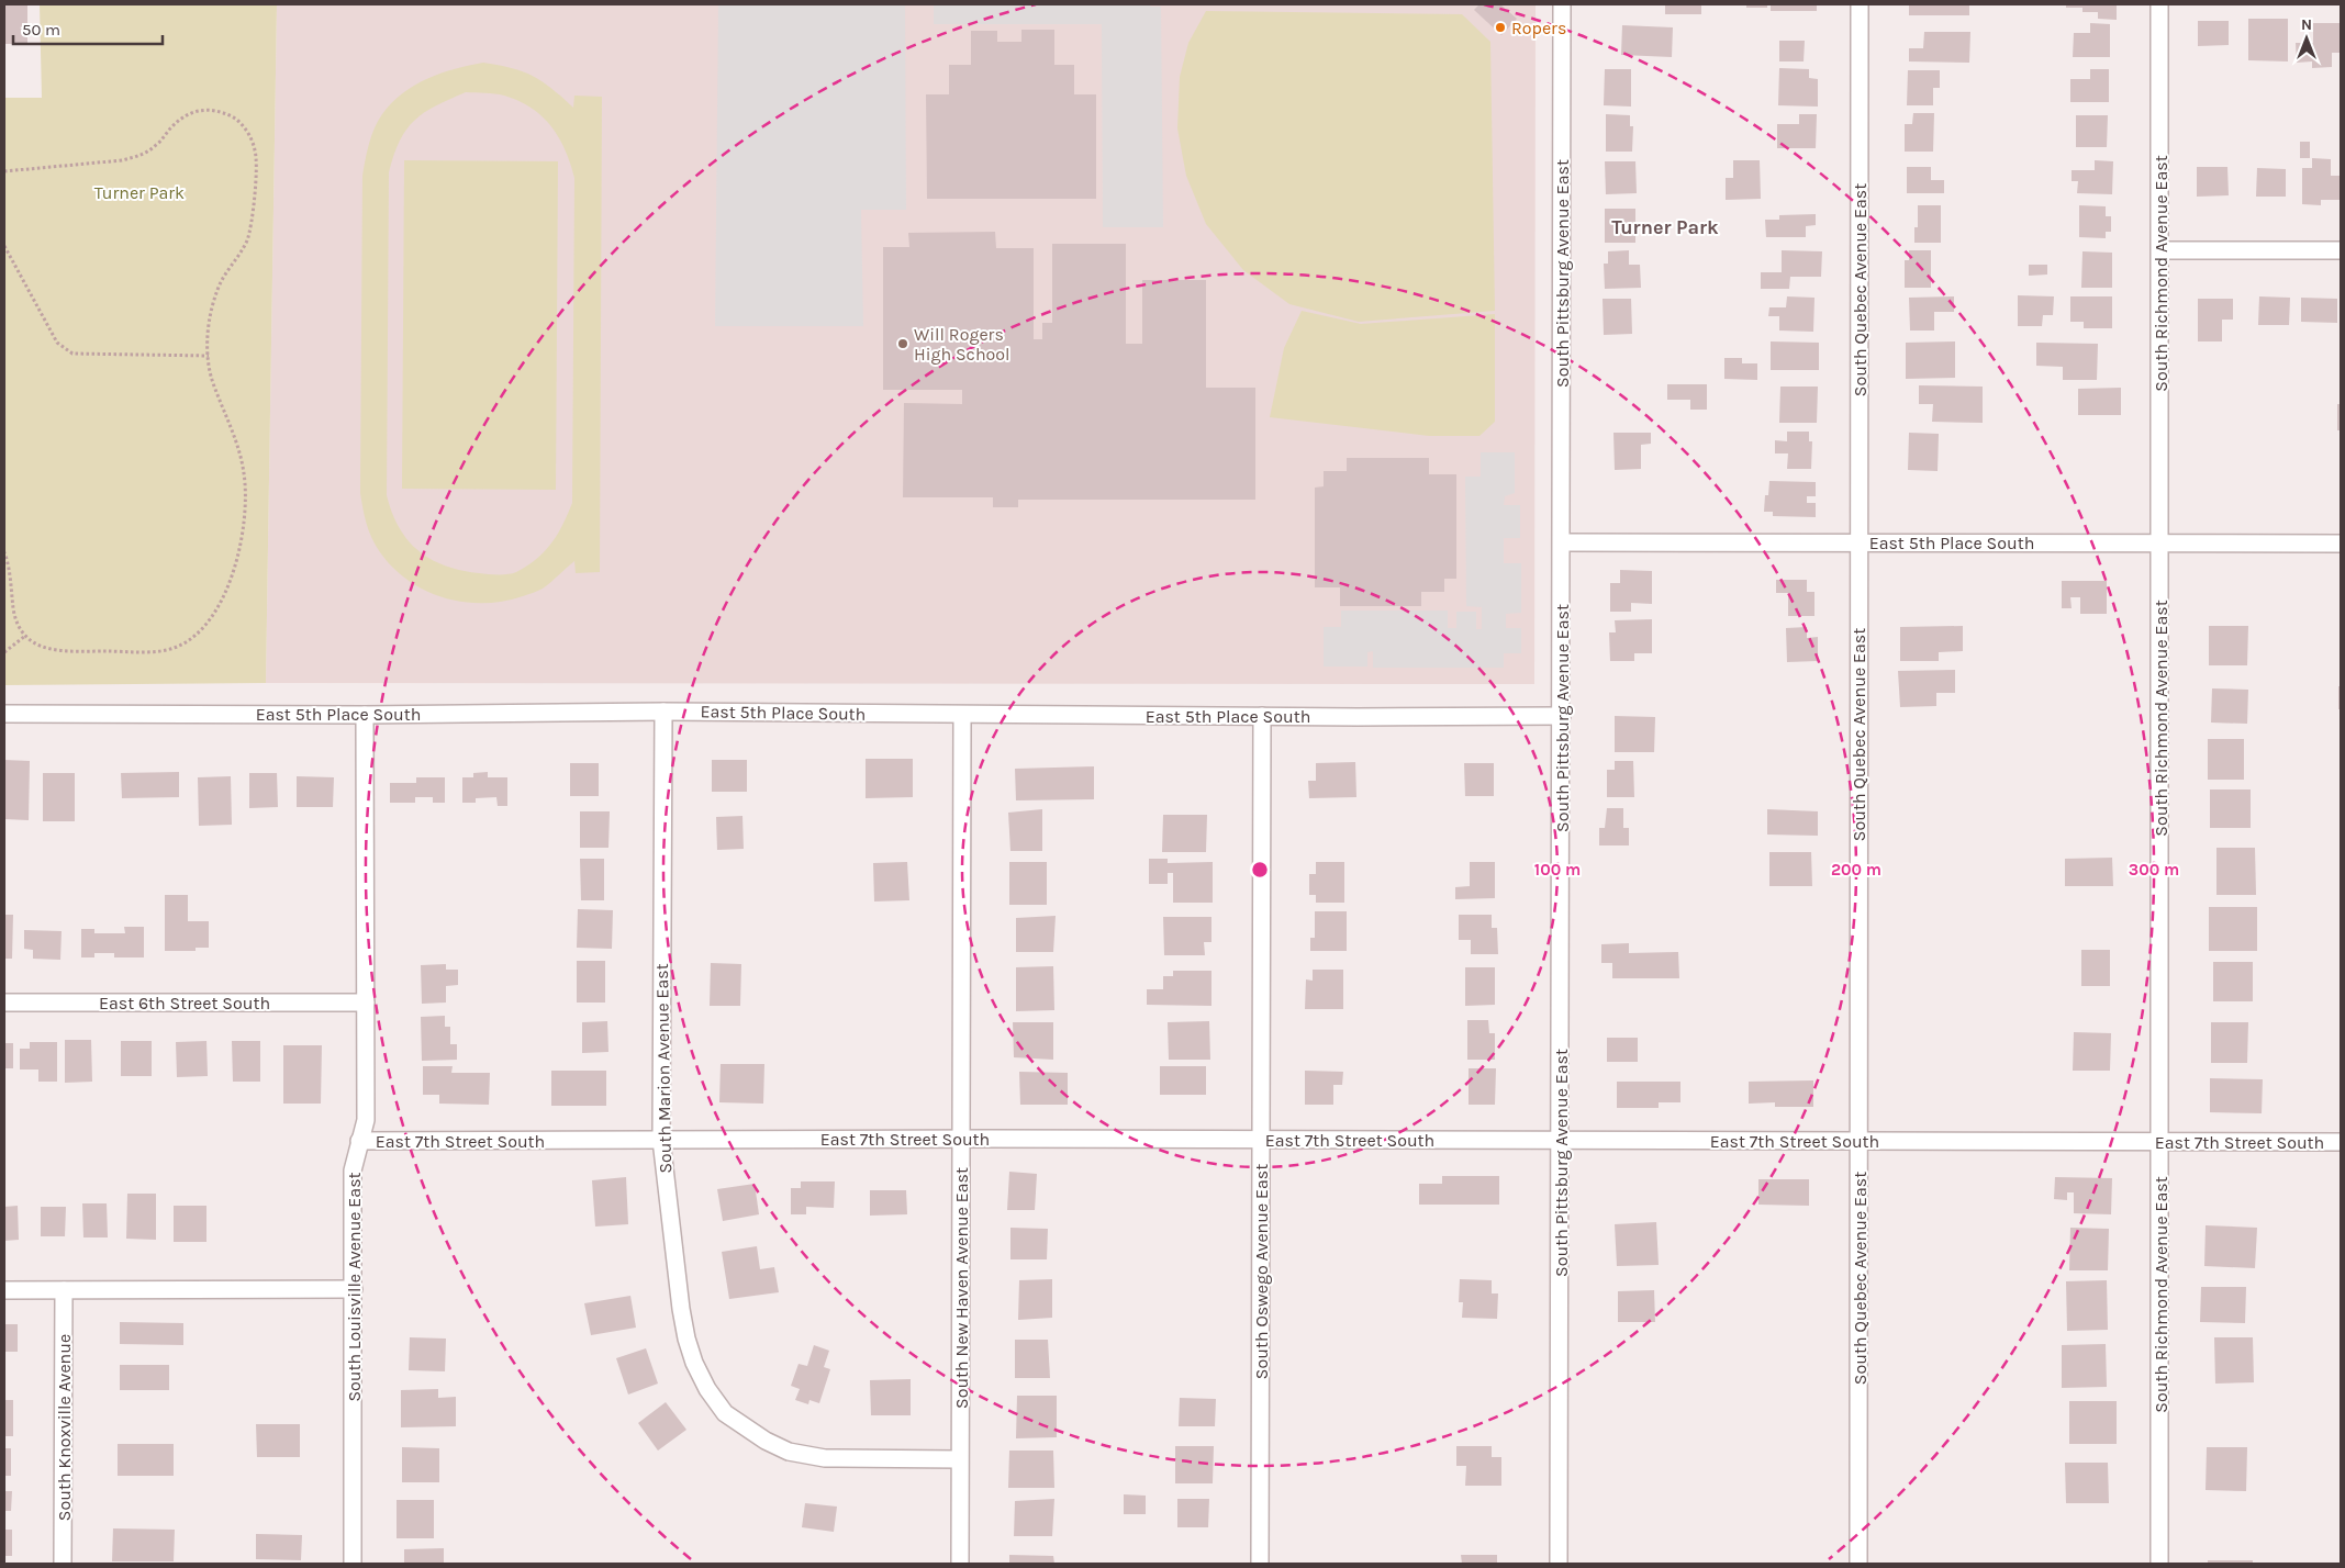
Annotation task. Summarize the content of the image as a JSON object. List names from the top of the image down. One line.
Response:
{"streets":{"street":["South Pittsburg Avenue East","South Richmond Avenue East","South Quebec Avenue East","East 5th Place South","East 6th Street South","South Marion Avenue East","East 7th Street South","South Oswego Avenue East","South Louisville Avenue East","South New Haven Avenue East","South Knoxville Avenue"]},"crossings":[["South Pittsburg Avenue East","East 5th Place South"],["South Pittsburg Avenue East","East 7th Street South"],["South Richmond Avenue East","East 5th Place South"],["South Richmond Avenue East","East 7th Street South"],["South Quebec Avenue East","East 5th Place South"],["South Quebec Avenue East","East 7th Street South"],["East 5th Place South","South Marion Avenue East"],["East 5th Place South","South Oswego Avenue East"],["East 5th Place South","South Louisville Avenue East"],["East 5th Place South","South New Haven Avenue East"],["East 6th Street South","South Louisville Avenue East"],["South Marion Avenue East","East 7th Street South"],["South Marion Avenue East","South New Haven Avenue East"],["East 7th Street South","South Oswego Avenue East"],["East 7th Street South","South Louisville Avenue East"],["East 7th Street South","South New Haven Avenue East"]],"districts":["Turner Park"],"parks":["Turner Park"],"places":["Ropers","Will Rogers High School"],"scale_bar":"50 m","north":"top","rings":["100 m","200 m","300 m"]}
